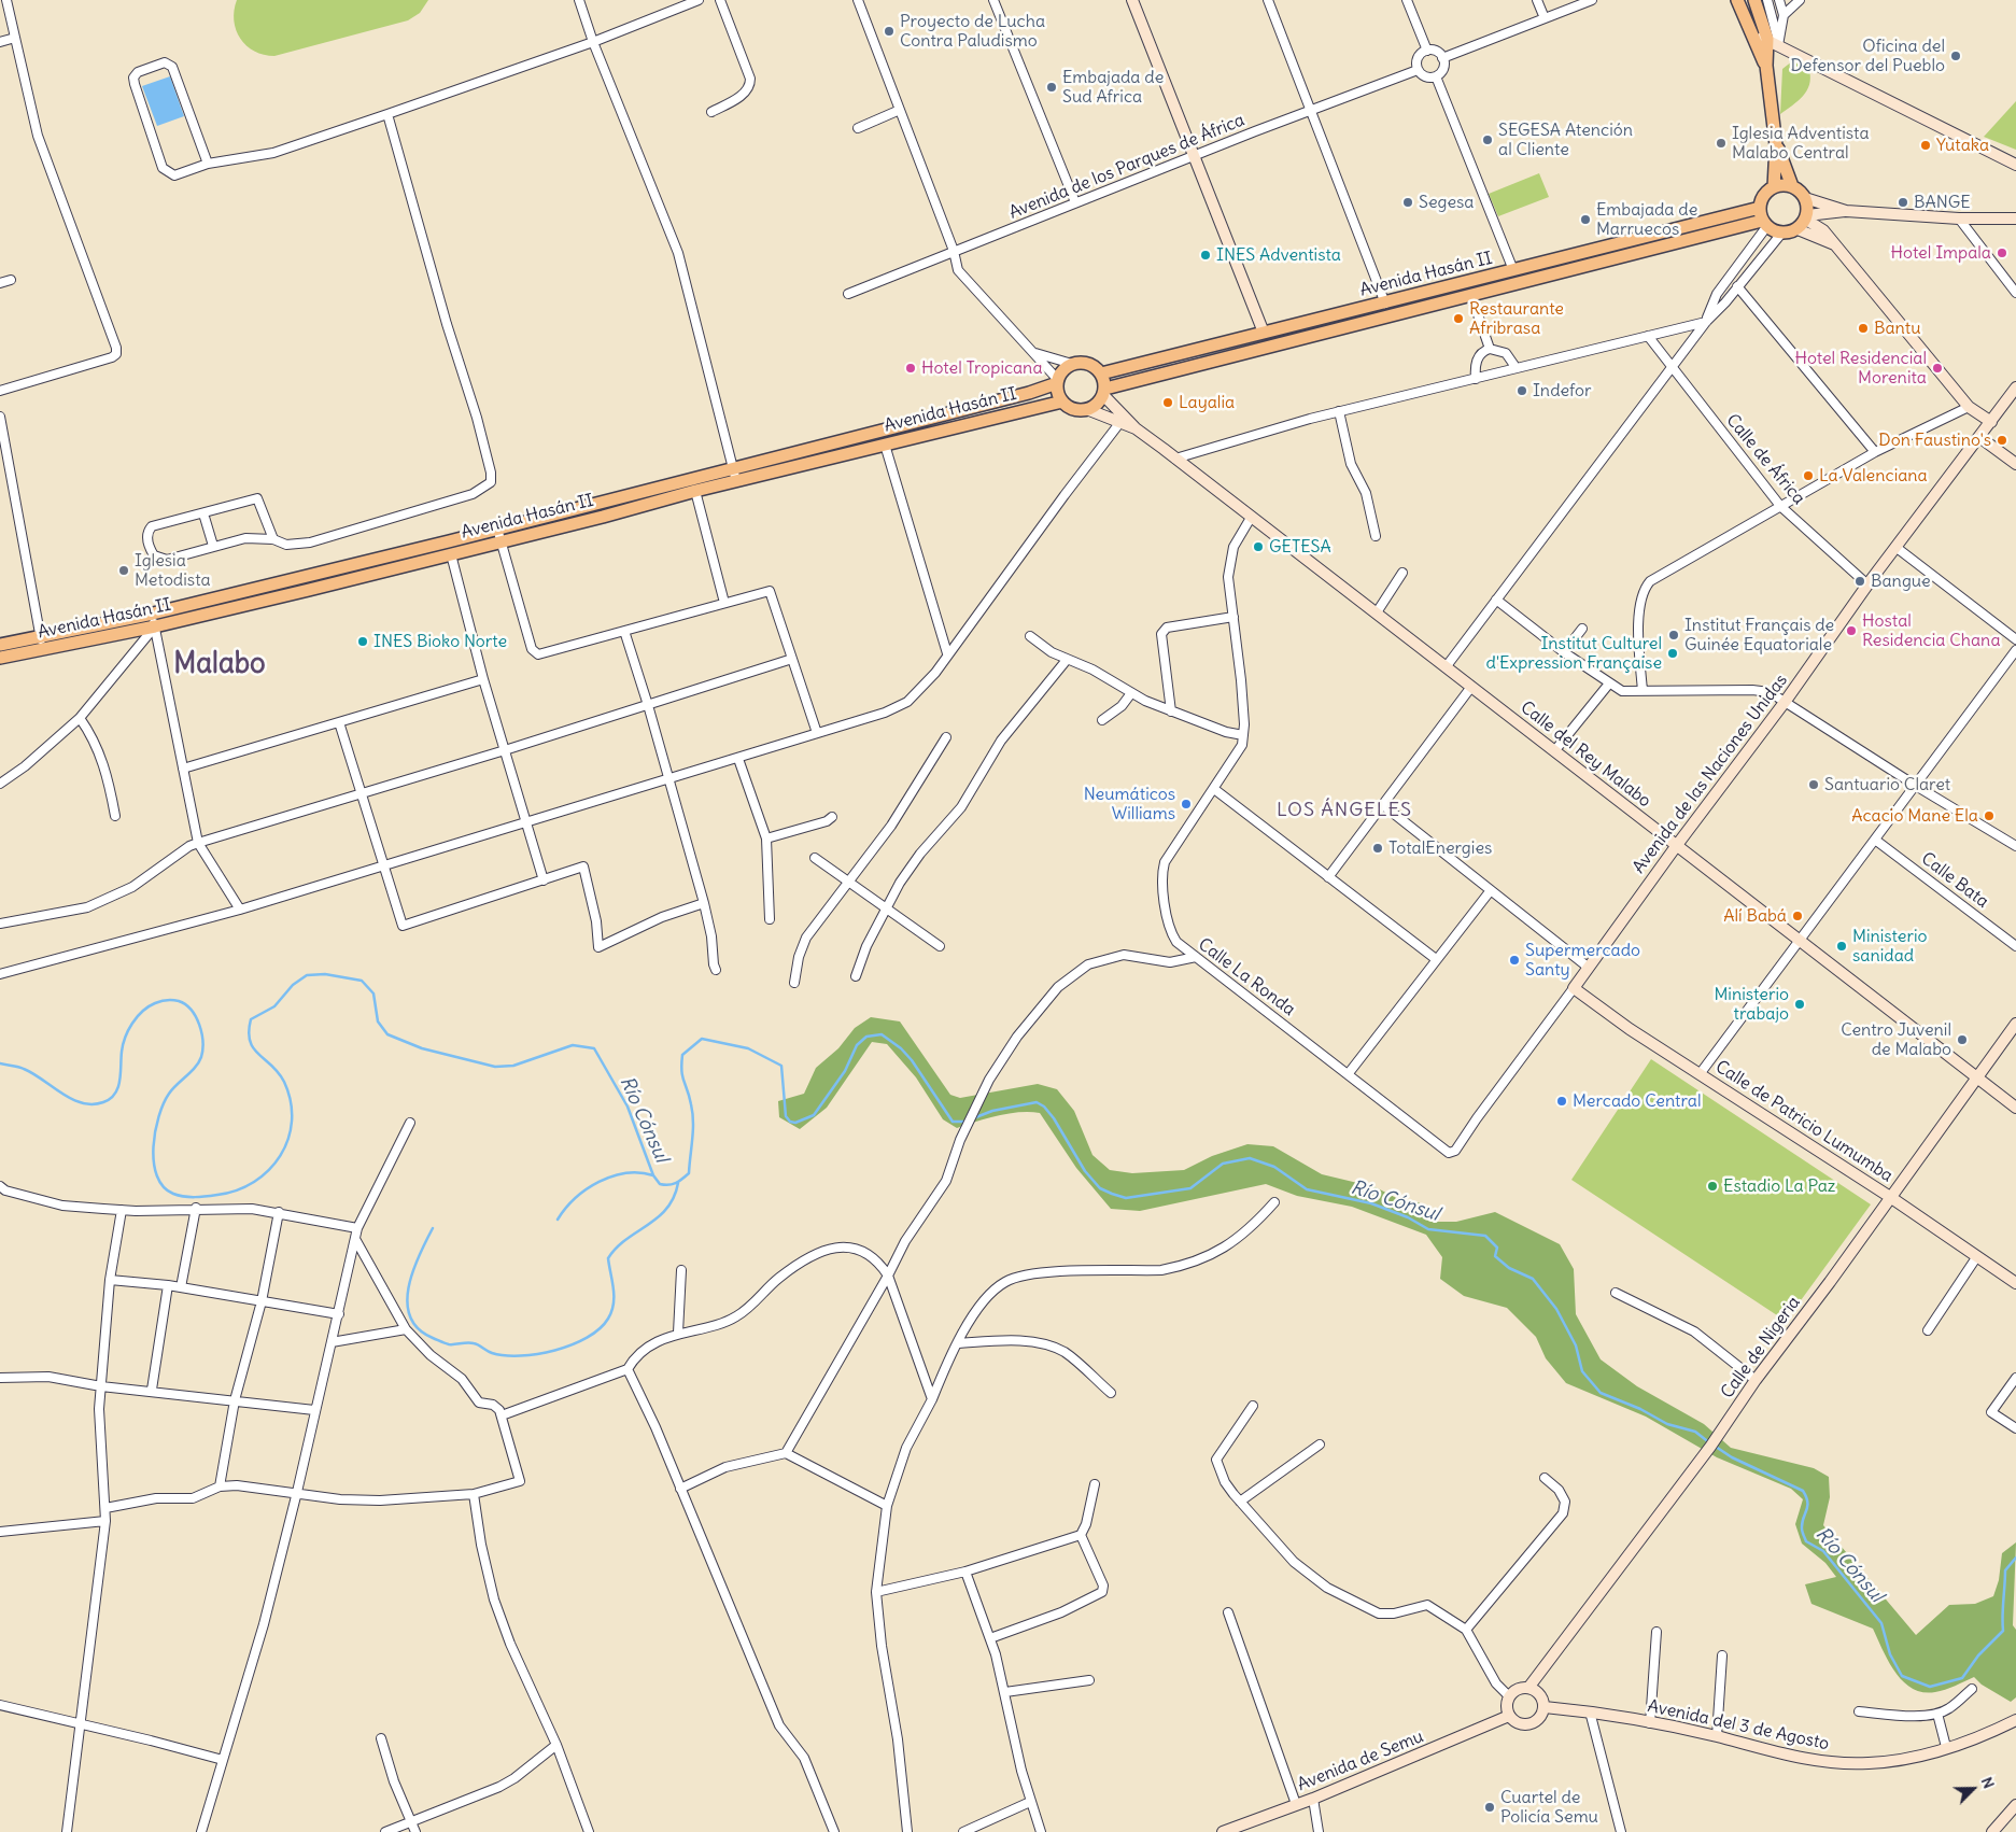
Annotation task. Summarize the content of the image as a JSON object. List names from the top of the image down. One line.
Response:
{"streets":{"main road":["Avenida Hasán II"],"street":["Avenida de los Parques de África","Calle de África","Calle del Rey Malabo","Avenida de las Naciones Unidas","Calle Bata","Calle La Ronda","Calle de Patricio Lumumba","Calle de Nigeria","Avenida del 3 de Agosto","Avenida de Semu"]},"crossings":[["Avenida Hasán II","Calle del Rey Malabo"],["Calle de África","Avenida de las Naciones Unidas"],["Calle del Rey Malabo","Avenida de las Naciones Unidas"],["Calle del Rey Malabo","Calle de Nigeria"],["Avenida de las Naciones Unidas","Calle La Ronda"],["Avenida de las Naciones Unidas","Calle de Patricio Lumumba"],["Calle de Patricio Lumumba","Calle de Nigeria"],["Calle de Nigeria","Avenida del 3 de Agosto"],["Calle de Nigeria","Avenida de Semu"],["Avenida del 3 de Agosto","Avenida de Semu"]],"districts":["Malabo","LOS ÁNGELES"],"water":["Río Cónsul"],"places":["Proyecto de Lucha Contra Paludismo","Oficina del Defensor del Pueblo","Embajada de Sud Africa","SEGESA Atención al Cliente","Iglesia Adventista Malabo Central","Yutaka","Segesa","BANGE","Embajada de Marruecos","Hotel Impala","INES Adventista","Restaurante Afribrasa","Bantu","Hotel Tropicana","Hotel Residencial Morenita","Indefor","Layalia","Don Faustino's","La Valenciana","GETESA","Iglesia Metodista","Bangue","Hostal Residencia Chana","Institut Français de Guinée Equatoriale","INES Bioko Norte","Institut Culturel d'Expression Française","Santuario Claret","Neumáticos Williams","Acacio Mane Ela","TotalEnergies","Alí Babá","Ministerio sanidad","Supermercado Santy","Ministerio trabajo","Centro Juvenil de Malabo","Mercado Central","Estadio La Paz","Cuartel de Policía Semu"],"north":"top right"}
